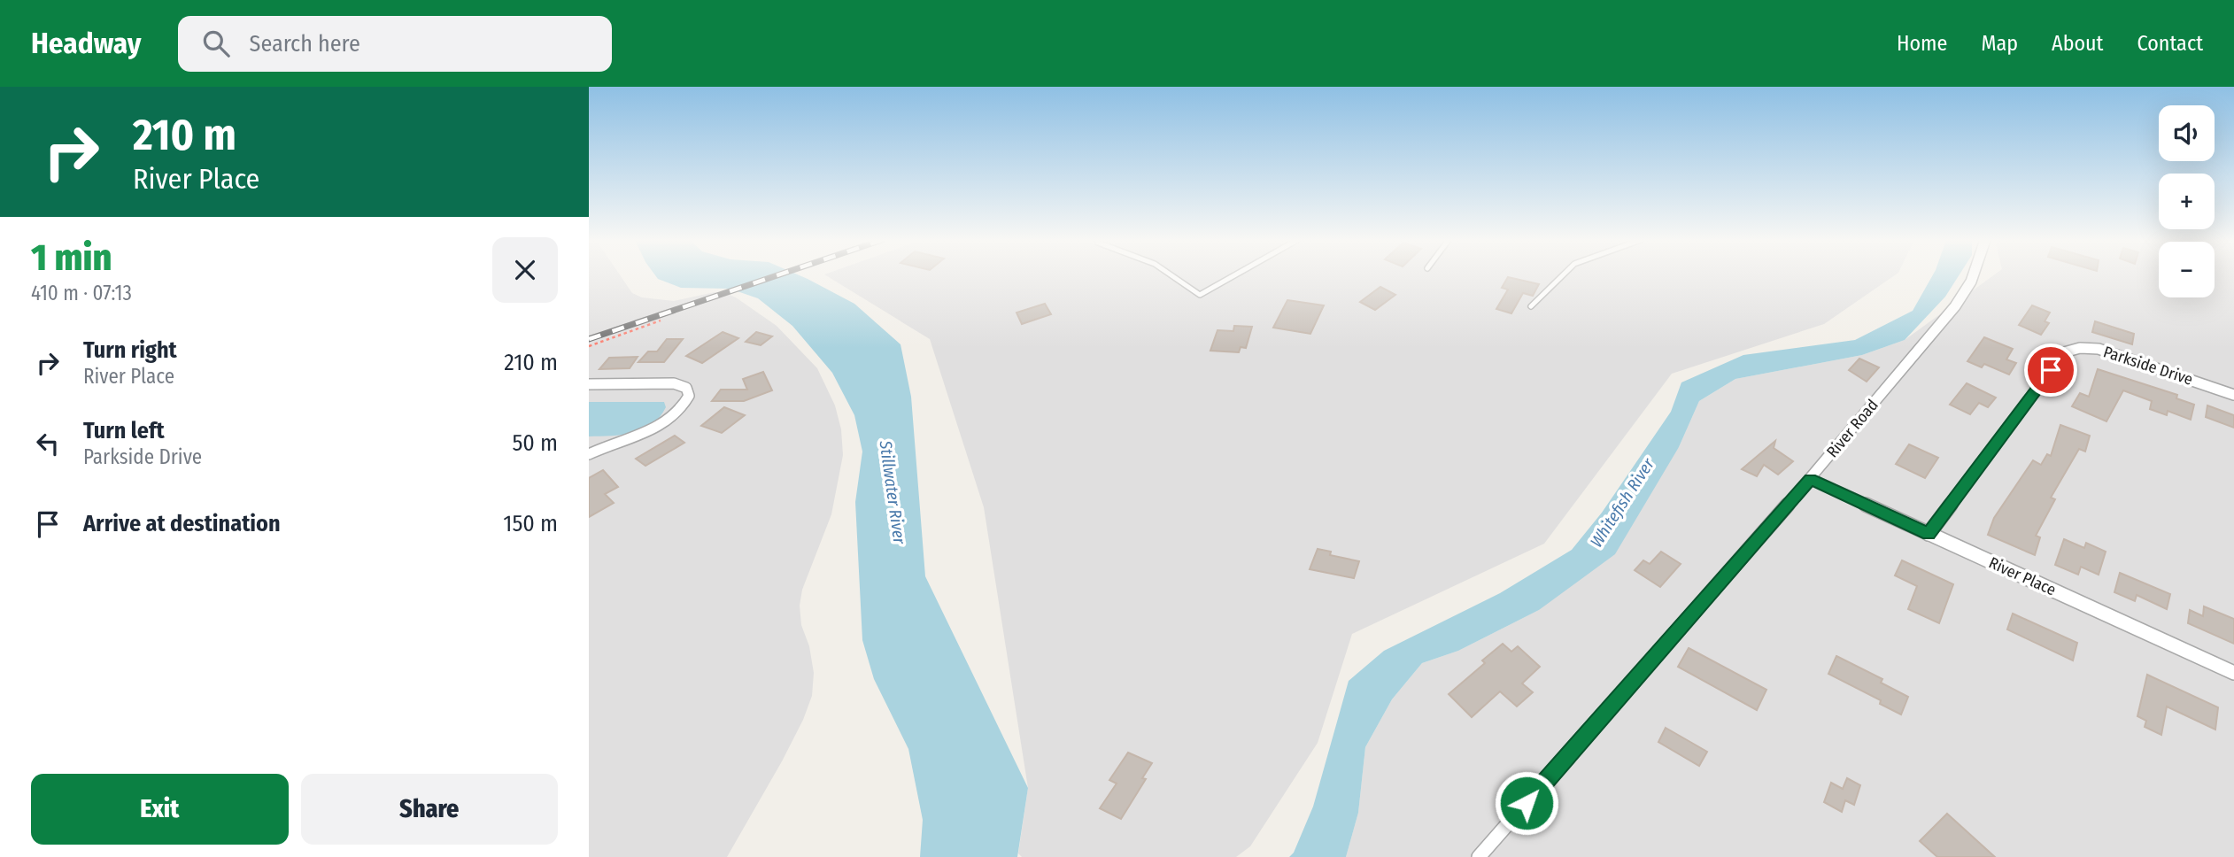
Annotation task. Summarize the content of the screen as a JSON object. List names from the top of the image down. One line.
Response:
{"streets":{"street":["Parkside Drive","River Road","River Place"]},"crossings":[["Parkside Drive","River Place"],["River Road","River Place"]],"water":["Stillwater River","Whitefish River"],"page":{"header":"Headway","search":"Search here","nav":["Home","Map","About","Contact"],"turn":["210 m","River Place"],"map_buttons":["+","−"],"heading":["1 min","410 m · 07:13"],"list":[{"name":"Turn right","note":"River Place","value":"210 m"},{"name":"Turn left","note":"Parkside Drive","value":"50 m"},{"name":"Arrive at destination","value":"150 m"}],"buttons":["Exit","Share"]}}
